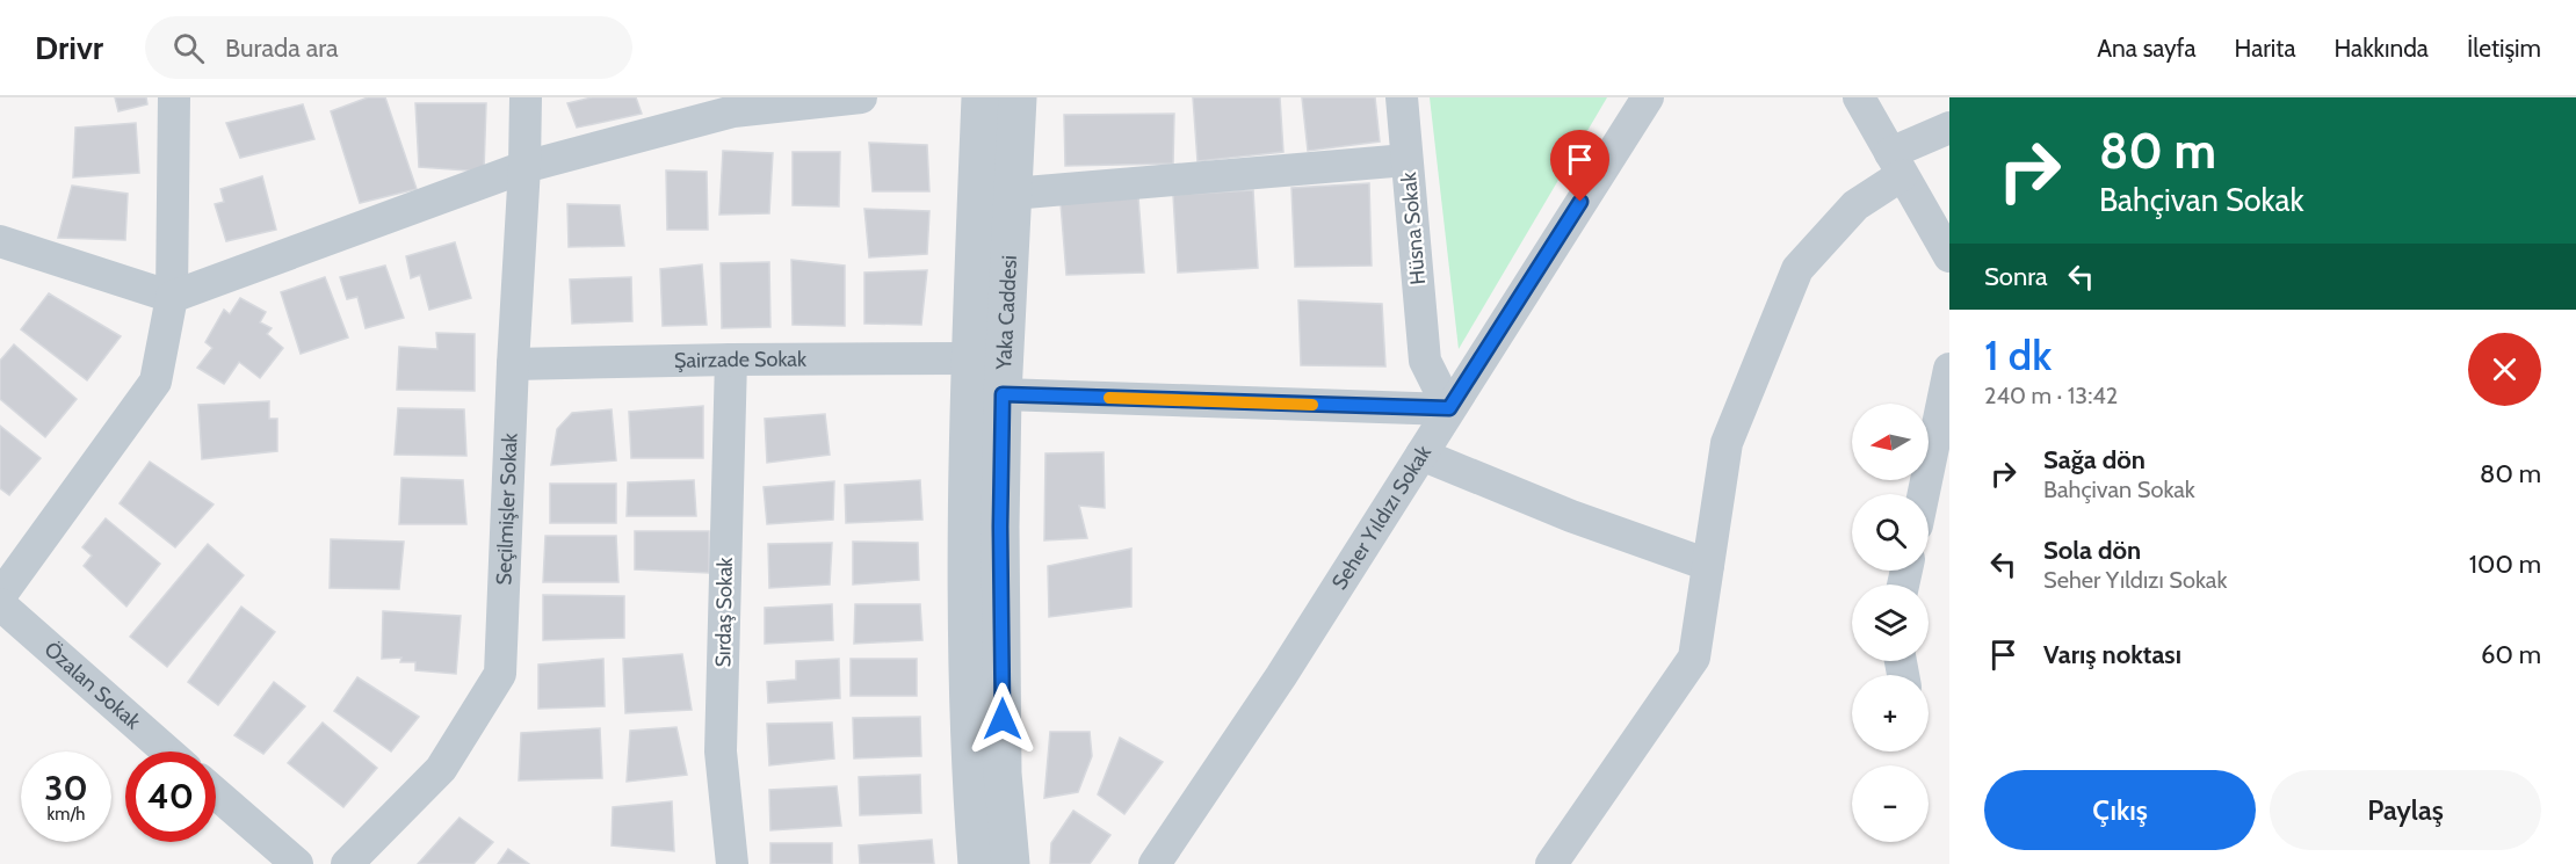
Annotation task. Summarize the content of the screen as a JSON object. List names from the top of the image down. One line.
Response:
{"streets":{"street":["Hüsna Sokak","Yaka Caddesi","Şairzade Sokak","Seçilmişler Sokak","Seher Yıldızı Sokak","Sırdaş Sokak","Özalan Sokak"]},"crossings":[["Hüsna Sokak","Seher Yıldızı Sokak"],["Yaka Caddesi","Şairzade Sokak"],["Şairzade Sokak","Seçilmişler Sokak"],["Şairzade Sokak","Sırdaş Sokak"]],"north":"left","page":{"header":"Drivr","search":"Burada ara","nav":["Ana sayfa","Harita","Hakkında","İletişim"],"turn":["80 m","Bahçivan Sokak"],"then":"Sonra","heading":["1 dk","240 m · 13:42"],"map_buttons":["+","−"],"list":[{"name":"Sağa dön","note":"Bahçivan Sokak","value":"80 m"},{"name":"Sola dön","note":"Seher Yıldızı Sokak","value":"100 m"},{"name":"Varış noktası","value":"60 m"}],"speed":"30 km/h","limit":"40","buttons":["Çıkış","Paylaş"]}}
